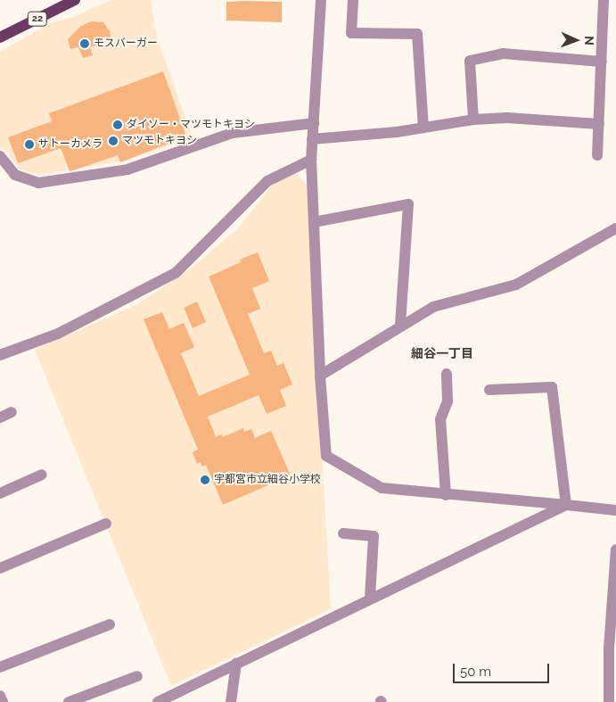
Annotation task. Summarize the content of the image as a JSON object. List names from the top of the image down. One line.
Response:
{"streets":{"main road":["22"]},"districts":["細谷一丁目"],"places":["モスバーガー","ダイソー・マツモトキヨシ","マツモトキヨシ","サトーカメラ","宇都宮市立細谷小学校"],"scale_bar":"50 m","north":"right"}
